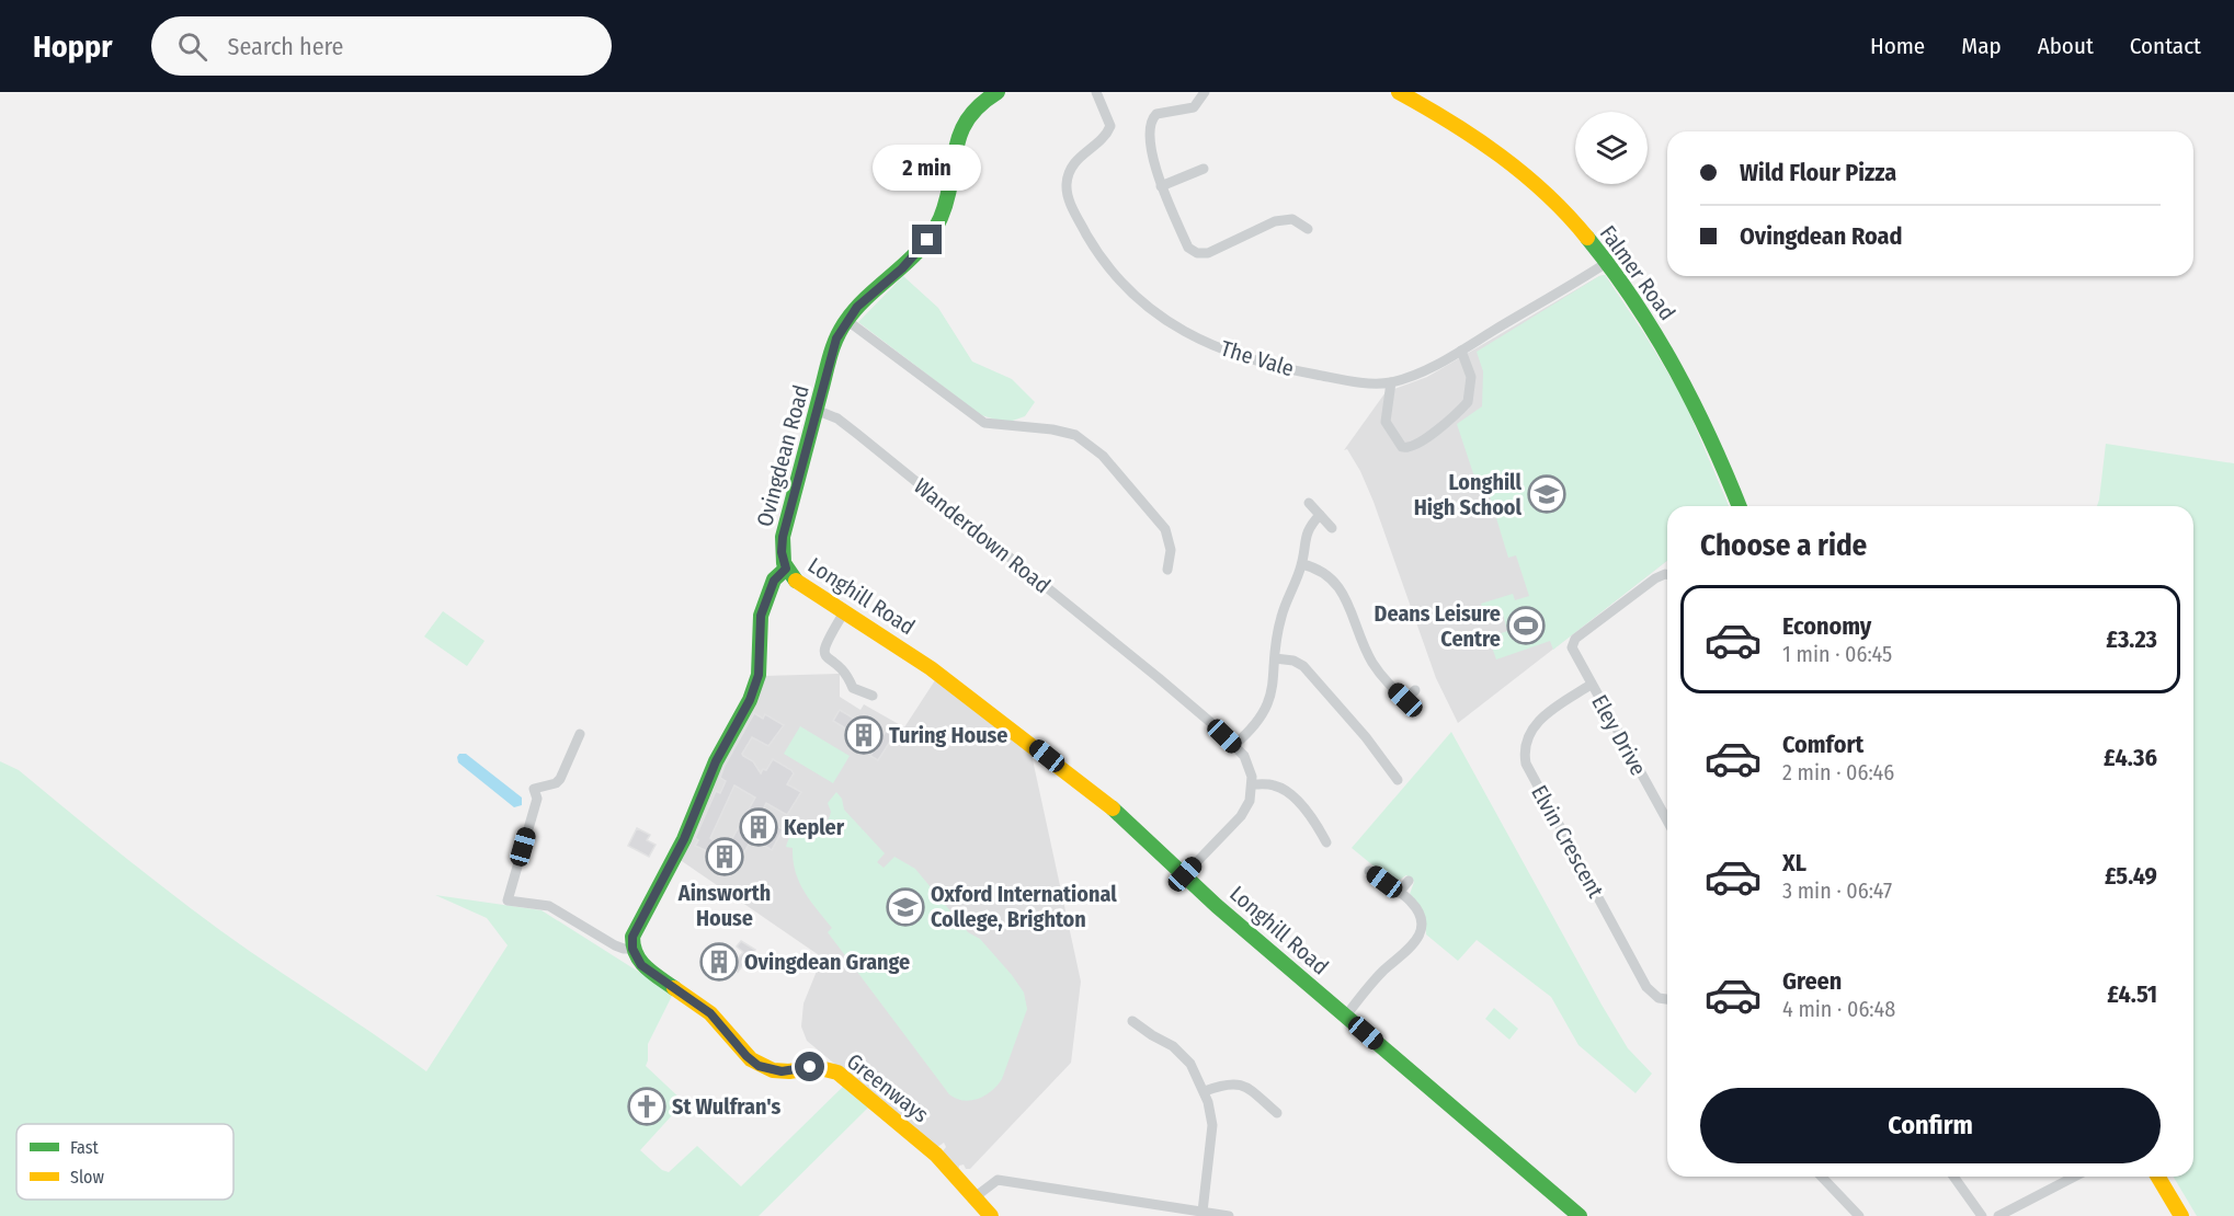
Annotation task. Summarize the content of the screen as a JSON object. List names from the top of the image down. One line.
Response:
{"streets":{"street":["Falmer Road","The Vale","Ovingdean Road","Wanderdown Road","Longhill Road","Eley Drive","Elvin Crescent","Greenways"]},"crossings":[["Falmer Road","The Vale"],["Ovingdean Road","Wanderdown Road"],["Ovingdean Road","Longhill Road"],["Eley Drive","Elvin Crescent"]],"places":{"school or university":["Longhill High School","Oxford International College, Brighton"],"sports":["Deans Leisure Centre"],"building":["Turing House","Kepler","Ainsworth House","Ovingdean Grange"],"church":["St Wulfran's"]},"legend":["Fast","Slow"],"page":{"header":"Hoppr","search":"Search here","nav":["Home","Map","About","Contact"],"banner":["Wild Flour Pizza","Ovingdean Road"],"bubble":"2 min","heading":"Choose a ride","list":[{"name":"Economy","note":"1 min · 06:45","value":"£3.23"},{"name":"Comfort","note":"2 min · 06:46","value":"£4.36"},{"name":"XL","note":"3 min · 06:47","value":"£5.49"},{"name":"Green","note":"4 min · 06:48","value":"£4.51"}],"buttons":"Confirm"}}
